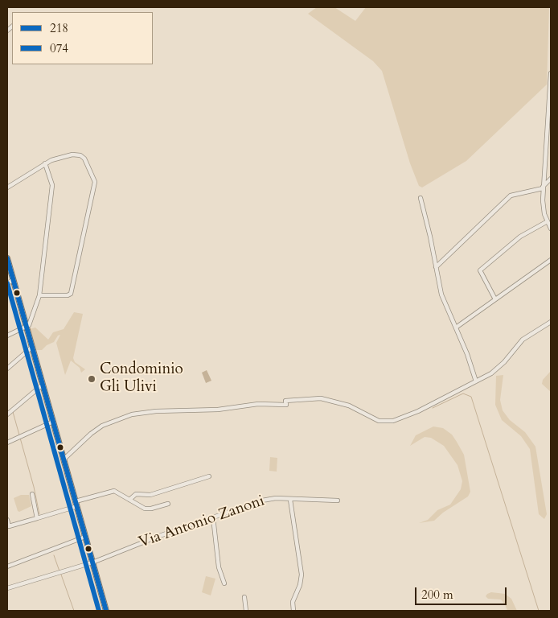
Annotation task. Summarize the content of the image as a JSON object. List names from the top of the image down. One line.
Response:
{"streets":{"street":["Via Antonio Zanoni"]},"places":["Condominio Gli Ulivi"],"lines":["transit line 218","transit line 074"],"legend":["218","074"],"scale_bar":"200 m"}
